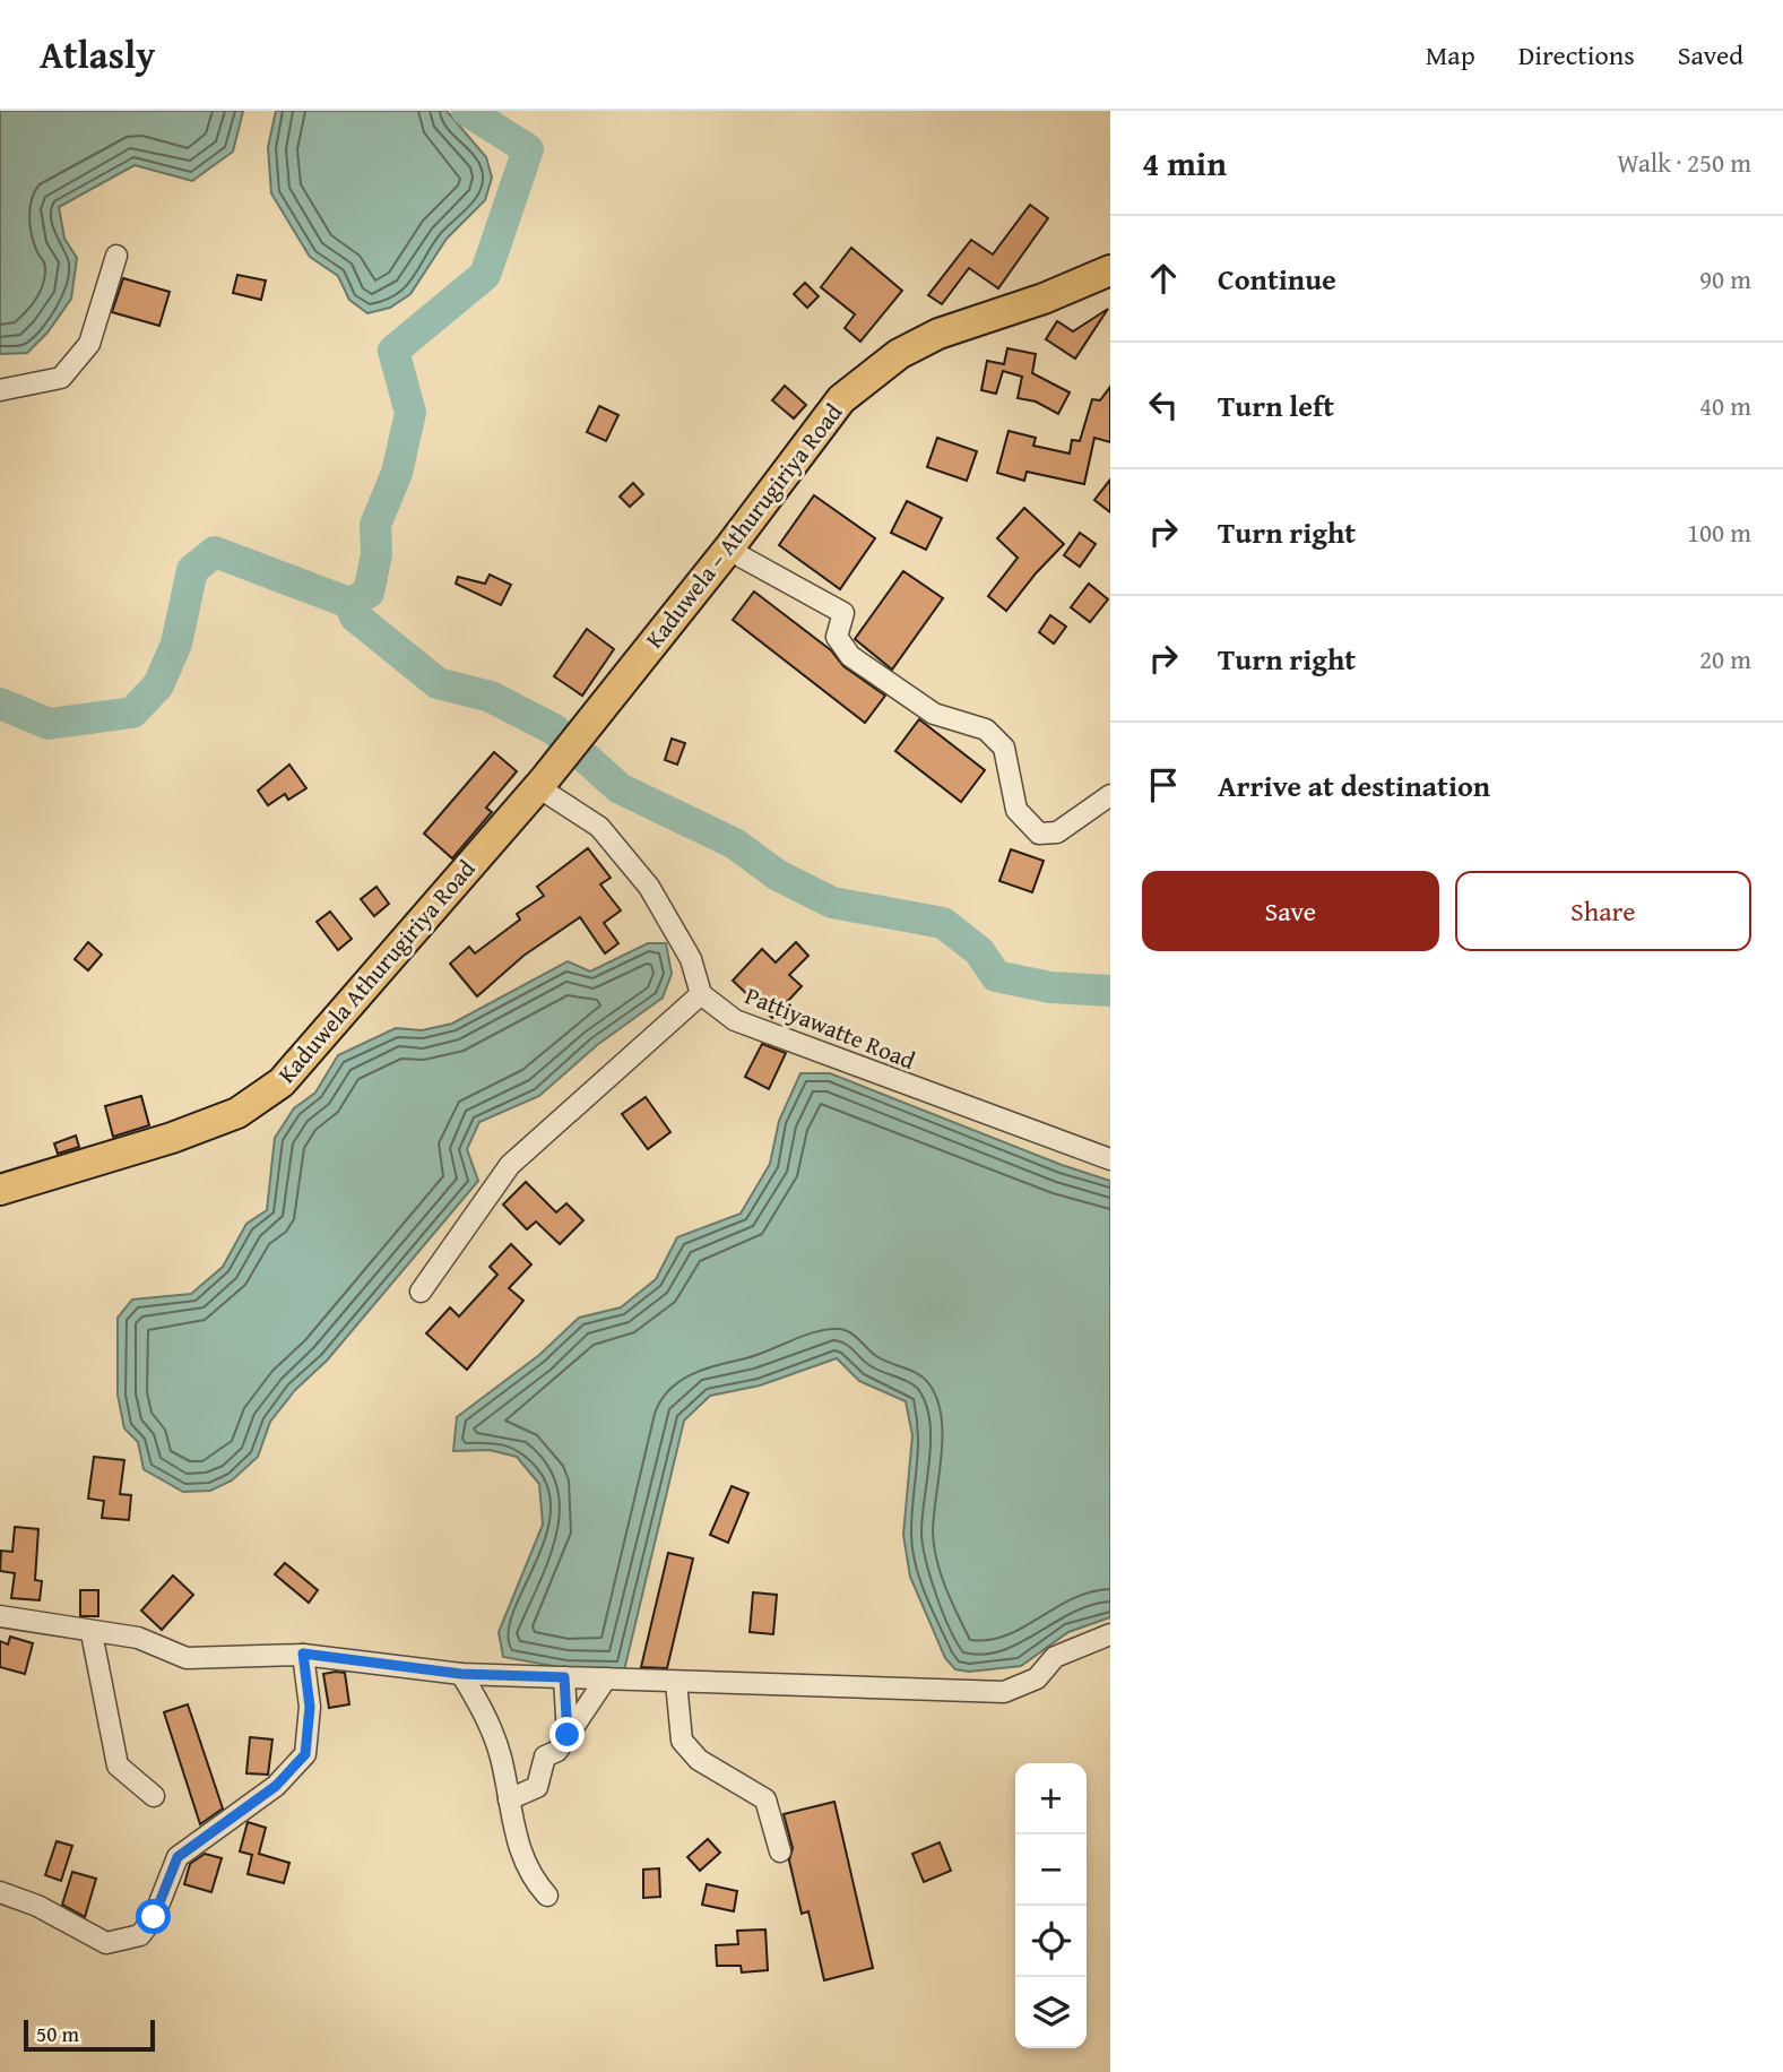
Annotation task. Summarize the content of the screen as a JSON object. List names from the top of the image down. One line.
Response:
{"streets":{"main road":["Kaduwela – Athurugiriya Road","Kaduwela Athurugiriya Road"],"street":["Pattiyawatte Road"]},"crossings":[["Kaduwela – Athurugiriya Road","Kaduwela Athurugiriya Road"]],"scale_bar":"50 m","page":{"header":"Atlasly","nav":["Map","Directions","Saved"],"heading":["4 min","Walk · 250 m"],"list":[["Continue","90 m"],["Turn left","40 m"],["Turn right","100 m"],["Turn right","20 m"],"Arrive at destination"],"buttons":["Save","Share"],"map_buttons":["+","−"],"scale":"50 m"}}
